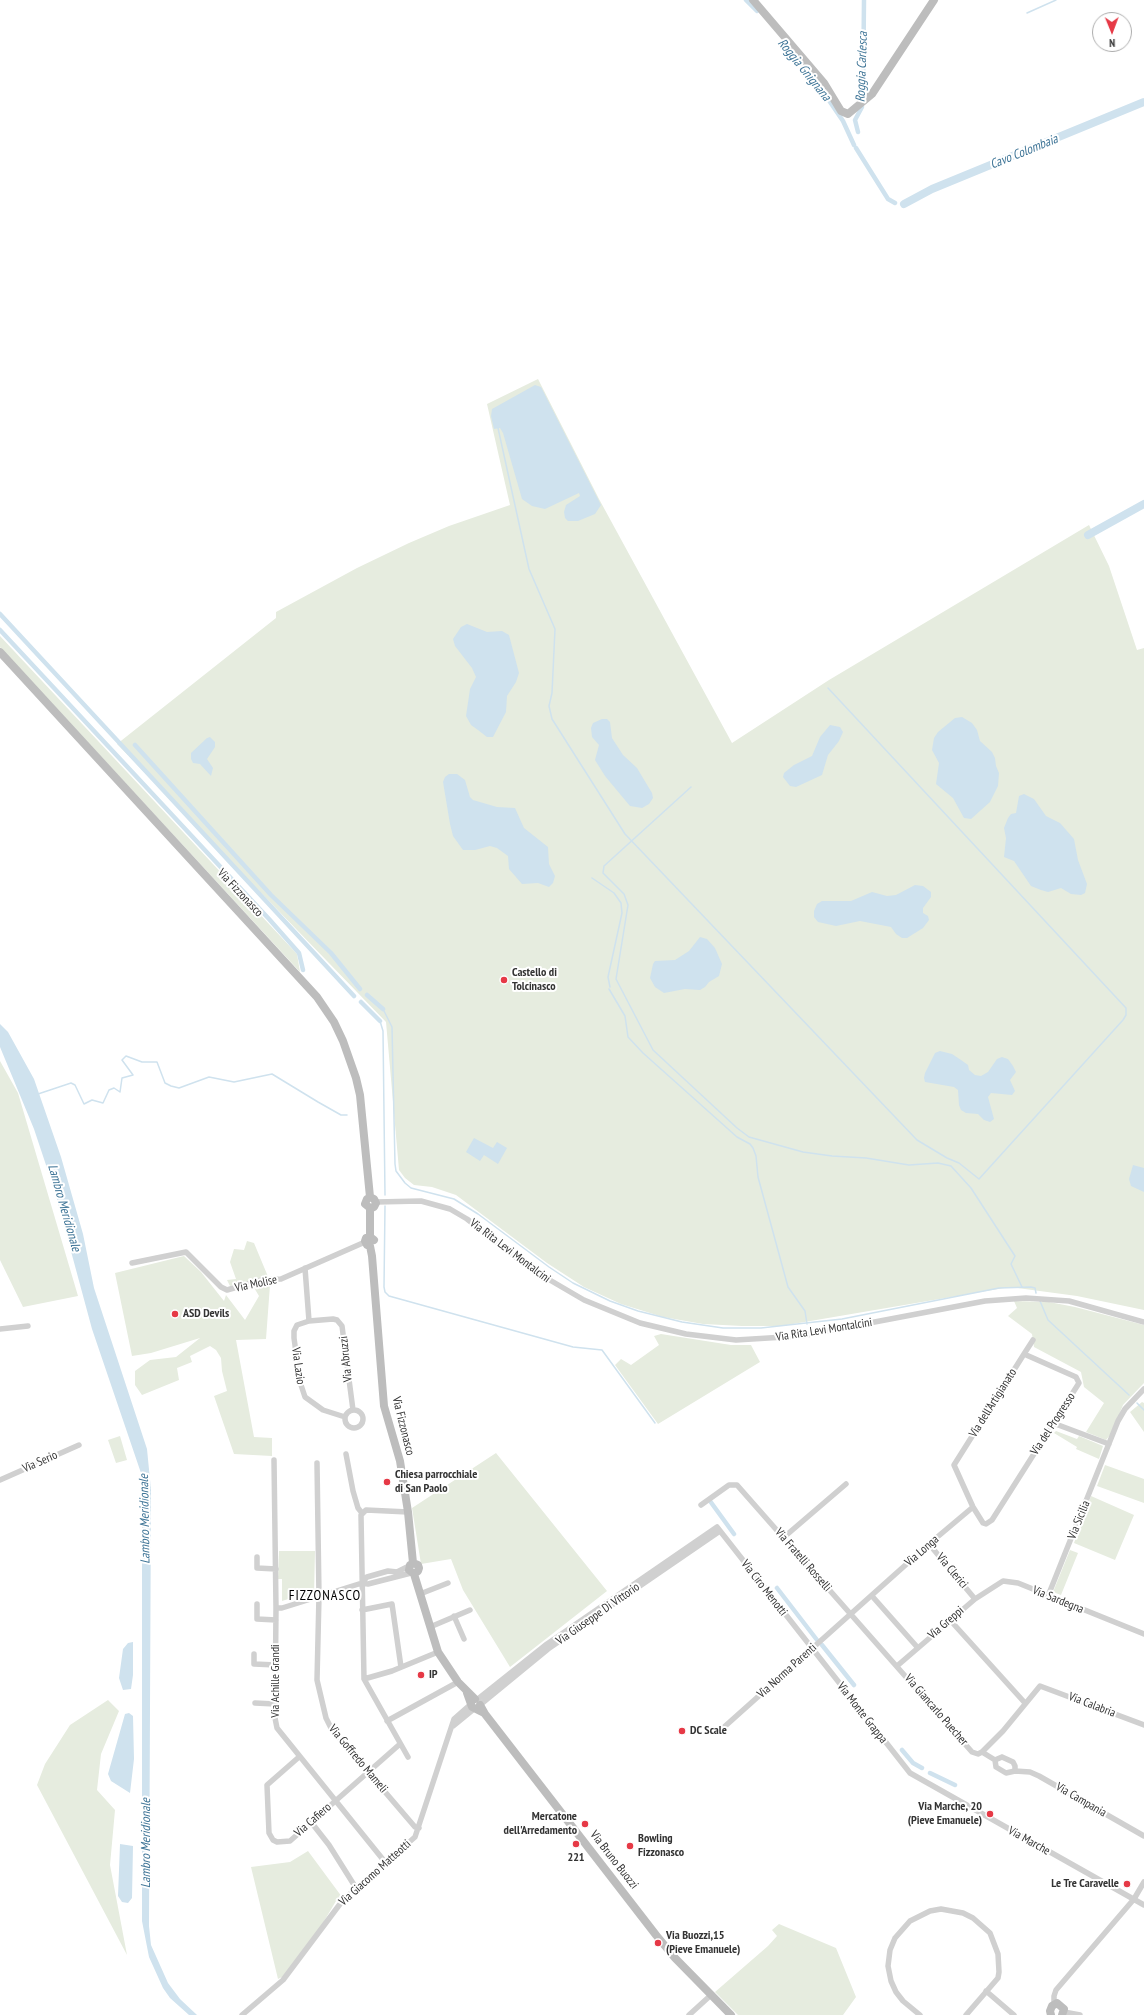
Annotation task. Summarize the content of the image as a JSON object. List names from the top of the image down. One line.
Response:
{"streets":{"main road":["Via Fizzonasco","Via Bruno Buozzi"],"street":["Via Rita Levi Montalcini","Via Molise","Via Abruzzi","Via Lazio","Via dell'Artigianato","Via del Progresso","Via Serio","Via Sicilia","Via Longa","Via Fratelli Rosselli","Via Clerici","Via Ciro Menotti","Via Sardegna","Via Giuseppe Di Vittorio","Via Greppi","Via Norma Parenti","Via Achille Grandi","Via Calabria","Via Giancarlo Puecher","Via Monte Grappa","Via Goffredo Mameli","Via Campania","Via Cafiero","Via Marche","Via Giacomo Matteotti"]},"crossings":[["Via Fizzonasco","Via Rita Levi Montalcini"],["Via Fizzonasco","Via Molise"],["Via Fizzonasco","Via Giuseppe Di Vittorio"],["Via Fizzonasco","Via Bruno Buozzi"],["Via Fizzonasco","Via Giacomo Matteotti"],["Via Abruzzi","Via Lazio"],["Via dell'Artigianato","Via del Progresso"],["Via dell'Artigianato","Via Longa"],["Via del Progresso","Via Longa"],["Via Sicilia","Via Sardegna"],["Via Longa","Via Fratelli Rosselli"],["Via Longa","Via Clerici"],["Via Longa","Via Norma Parenti"],["Via Fratelli Rosselli","Via Greppi"],["Via Fratelli Rosselli","Via Norma Parenti"],["Via Fratelli Rosselli","Via Giancarlo Puecher"],["Via Clerici","Via Sardegna"],["Via Clerici","Via Greppi"],["Via Ciro Menotti","Via Giuseppe Di Vittorio"],["Via Ciro Menotti","Via Norma Parenti"],["Via Ciro Menotti","Via Monte Grappa"],["Via Sardegna","Via Greppi"],["Via Giuseppe Di Vittorio","Via Bruno Buozzi"],["Via Giuseppe Di Vittorio","Via Giacomo Matteotti"],["Via Greppi","Via Giancarlo Puecher"],["Via Norma Parenti","Via Monte Grappa"],["Via Achille Grandi","Via Cafiero"],["Via Achille Grandi","Via Giacomo Matteotti"],["Via Calabria","Via Giancarlo Puecher"],["Via Giancarlo Puecher","Via Campania"],["Via Monte Grappa","Via Marche"],["Via Goffredo Mameli","Via Cafiero"],["Via Goffredo Mameli","Via Giacomo Matteotti"],["Via Bruno Buozzi","Via Giacomo Matteotti"]],"districts":["FIZZONASCO"],"water":["Roggia Carlesca","Roggia Gnignana","Cavo Colombaia","Lambro Meridionale"],"places":["Castello di Tolcinasco","ASD Devils","Chiesa parrocchiale di San Paolo","IP","DC Scale","Via Marche, 20 (Pieve Emanuele)","Mercatone dell'Arredamento","221","Bowling Fizzonasco","Le Tre Caravelle","Via Buozzi,15 (Pieve Emanuele)"],"north":"bottom"}
